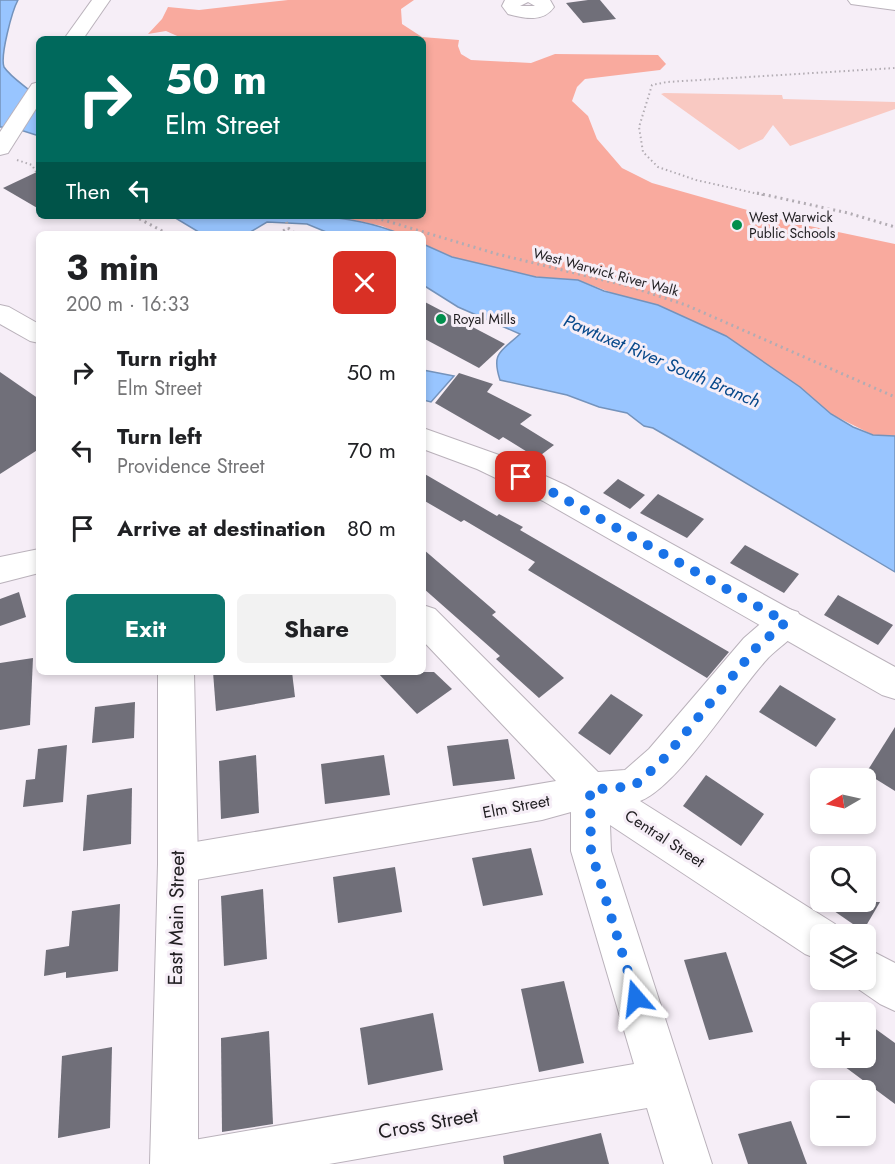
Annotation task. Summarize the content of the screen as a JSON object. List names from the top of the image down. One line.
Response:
{"streets":{"street":["Elm Street","Central Street","East Main Street","Cross Street"],"path":["West Warwick River Walk"]},"crossings":[["Elm Street","Central Street"],["Elm Street","East Main Street"]],"water":["Pawtuxet River South Branch"],"places":["West Warwick Public Schools","Royal Mills"],"north":"left","page":{"turn":["50 m","Elm Street"],"then":"Then","heading":["3 min","200 m · 16:33"],"list":[{"name":"Turn right","note":"Elm Street","value":"50 m"},{"name":"Turn left","note":"Providence Street","value":"70 m"},{"name":"Arrive at destination","value":"80 m"}],"buttons":["Exit","Share"],"map_buttons":["+","−"]}}
